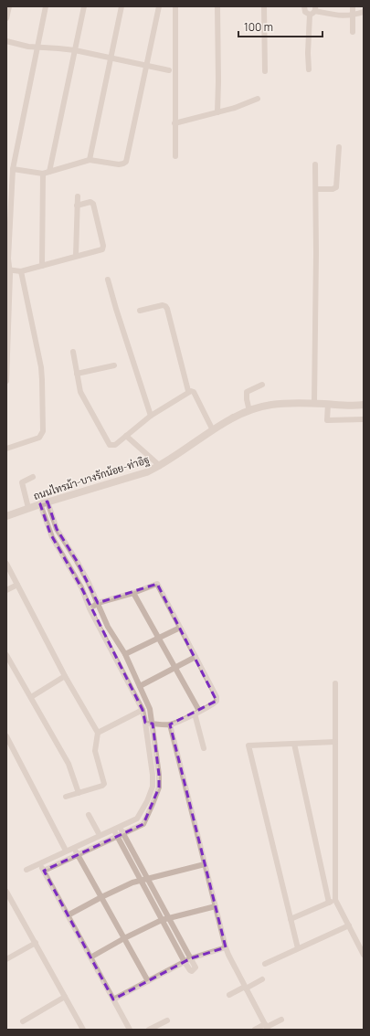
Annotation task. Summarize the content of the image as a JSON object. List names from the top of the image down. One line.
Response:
{"streets":{"street":["ถนนไทรม้า-บางรักน้อย-ท่าอิฐ"]},"scale_bar":"100 m"}
